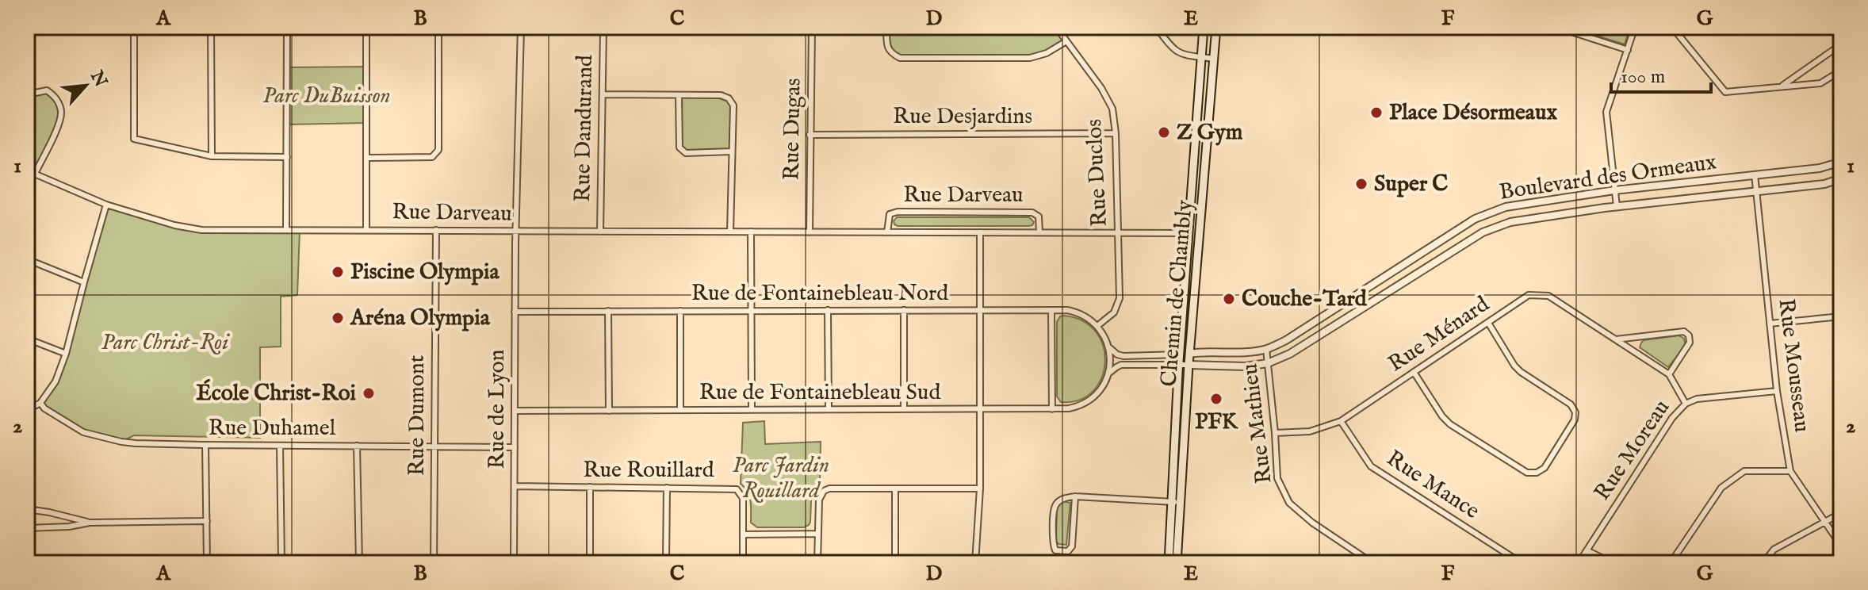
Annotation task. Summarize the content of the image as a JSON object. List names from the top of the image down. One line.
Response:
{"streets":{"main road":["Chemin de Chambly"],"street":["Rue Desjardins","Rue Dandurand","Rue Dugas","Rue Duclos","Boulevard des Ormeaux","Rue Darveau","Rue de Fontainebleau Nord","Rue Ménard","Rue Mousseau","Rue de Fontainebleau Sud","Rue de Lyon","Rue Dumont","Rue Mathieu","Rue Duhamel","Rue Moreau","Rue Rouillard","Rue Mance"]},"crossings":[["Rue Desjardins","Rue Dugas"],["Rue Desjardins","Rue Duclos"],["Rue Dandurand","Rue Darveau"],["Rue Dugas","Rue Darveau"],["Rue Duclos","Rue Darveau"],["Rue Duclos","Rue de Fontainebleau Nord"],["Boulevard des Ormeaux","Chemin de Chambly"],["Boulevard des Ormeaux","Rue Mousseau"],["Boulevard des Ormeaux","Rue Mathieu"],["Rue Darveau","Chemin de Chambly"],["Rue Darveau","Rue de Lyon"],["Rue Darveau","Rue Dumont"],["Rue de Fontainebleau Nord","Rue de Lyon"],["Rue Ménard","Rue Mathieu"],["Rue Ménard","Rue Moreau"],["Rue Ménard","Rue Mance"],["Rue Mousseau","Rue Moreau"],["Rue de Fontainebleau Sud","Rue de Lyon"],["Rue de Lyon","Rue Duhamel"],["Rue de Lyon","Rue Rouillard"],["Rue Dumont","Rue Duhamel"]],"parks":["Parc DuBuisson","Parc Christ-Roi","Parc Jardin Rouillard"],"places":["Place Désormeaux","Z Gym","Super C","Piscine Olympia","Couche-Tard","Aréna Olympia","École Christ-Roi","PFK"],"scale_bar":"100 m","north":"top right","grid":{"columns":["A","B","C","D","E","F","G"],"rows":["1","2"]}}
